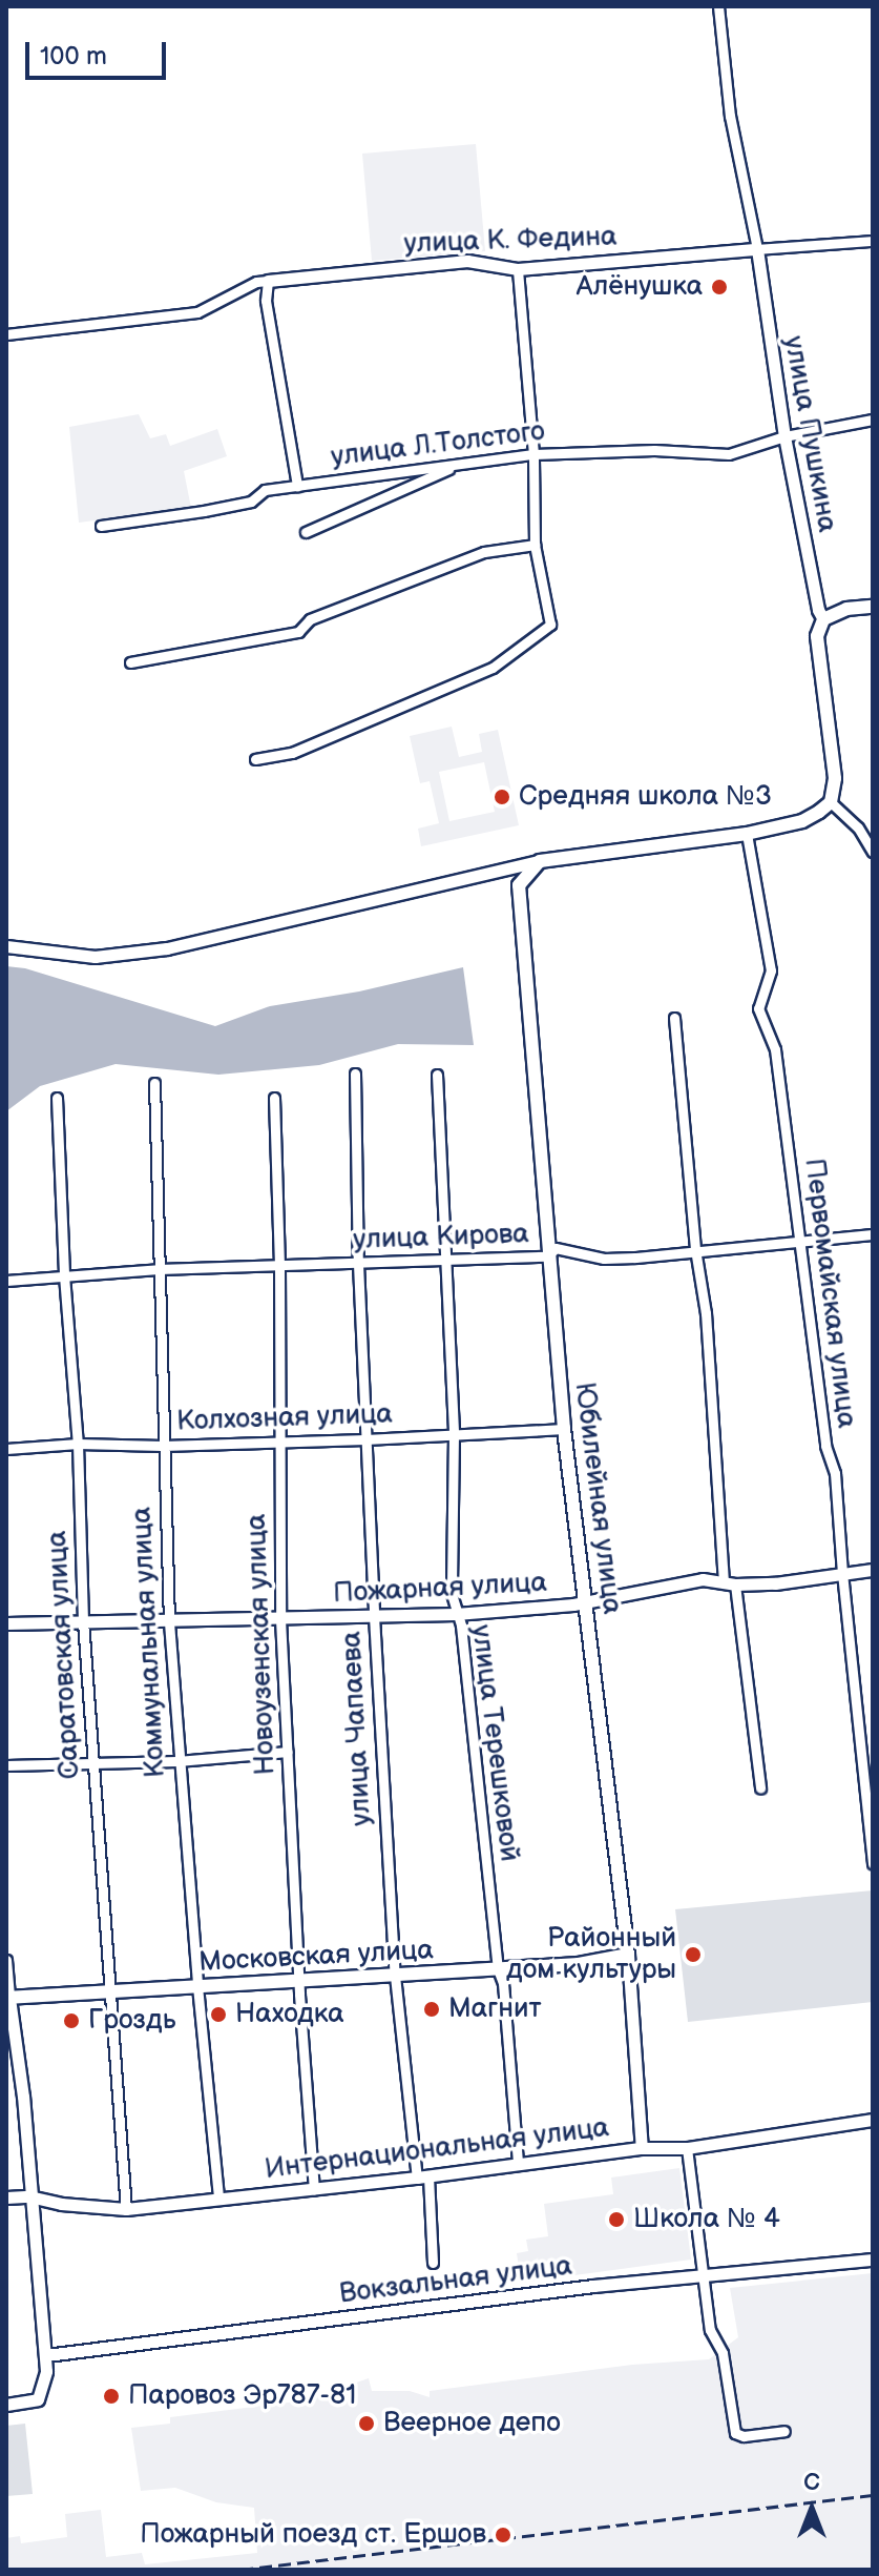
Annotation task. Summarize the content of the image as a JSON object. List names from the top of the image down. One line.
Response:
{"streets":{"main road":["улица Пушкина","Юбилейная улица","Московская улица"],"street":["улица К. Федина","улица Л.Толстого","улица Кирова","Первомайская улица","Колхозная улица","Пожарная улица","Коммунальная улица","Новоузенская улица","Саратовская улица","улица Чапаева","улица Терешковой","Интернациональная улица","Вокзальная улица"]},"crossings":[["улица К. Федина","улица Пушкина"],["улица Пушкина","улица Л.Толстого"],["улица Кирова","Первомайская улица"],["улица Кирова","Юбилейная улица"],["улица Кирова","Коммунальная улица"],["улица Кирова","Новоузенская улица"],["улица Кирова","Саратовская улица"],["улица Кирова","улица Чапаева"],["улица Кирова","улица Терешковой"],["Первомайская улица","Пожарная улица"],["Колхозная улица","Юбилейная улица"],["Колхозная улица","Коммунальная улица"],["Колхозная улица","Новоузенская улица"],["Колхозная улица","Саратовская улица"],["Колхозная улица","улица Чапаева"],["Колхозная улица","улица Терешковой"],["Юбилейная улица","Пожарная улица"],["Юбилейная улица","Московская улица"],["Юбилейная улица","Интернациональная улица"],["Пожарная улица","Коммунальная улица"],["Пожарная улица","Новоузенская улица"],["Пожарная улица","Саратовская улица"],["Пожарная улица","улица Чапаева"],["Пожарная улица","улица Терешковой"],["Коммунальная улица","Московская улица"],["Коммунальная улица","Интернациональная улица"],["Новоузенская улица","Московская улица"],["Новоузенская улица","Интернациональная улица"],["Саратовская улица","Московская улица"],["Саратовская улица","Интернациональная улица"],["улица Чапаева","Московская улица"],["улица Чапаева","Интернациональная улица"],["улица Терешковой","Московская улица"],["улица Терешковой","Интернациональная улица"]],"places":["Алёнушка","Средняя школа №3","Районный дом культуры","Магнит","Находка","Гроздь","Школа № 4","Паровоз Эр787-81","Веерное депо","Пожарный поезд ст. Ершов"],"scale_bar":"100 m","north":"top"}
